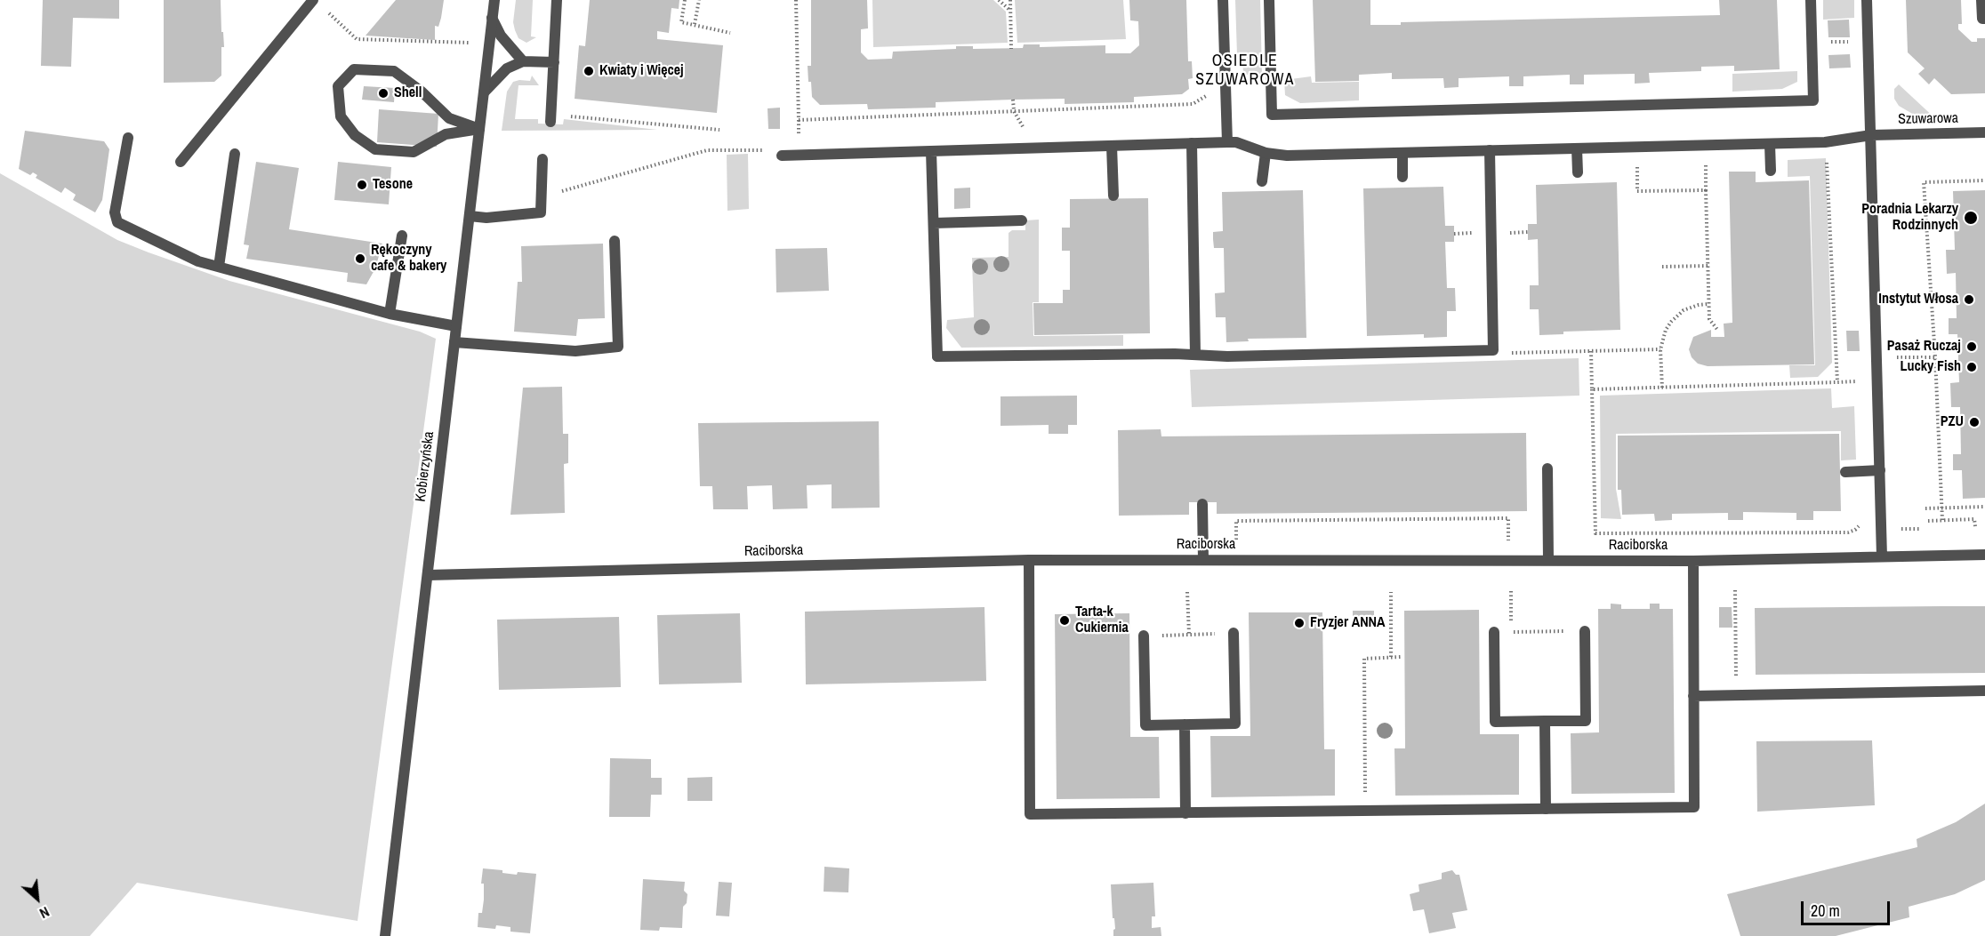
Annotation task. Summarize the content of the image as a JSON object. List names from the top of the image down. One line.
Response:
{"streets":{"street":["Szuwarowa","Kobierzyńska","Raciborska"]},"crossings":[["Kobierzyńska","Raciborska"]],"districts":["OSIEDLE SZUWAROWA"],"places":["Kwiaty i Więcej","Shell","Tesone","Poradnia Lekarzy Rodzinnych","Rękoczyny cafe & bakery","Instytut Włosa","Pasaż Ruczaj","Lucky Fish","PZU","Tarta-k Cukiernia","Fryzjer ANNA"],"scale_bar":"20 m","north":"bottom right"}
